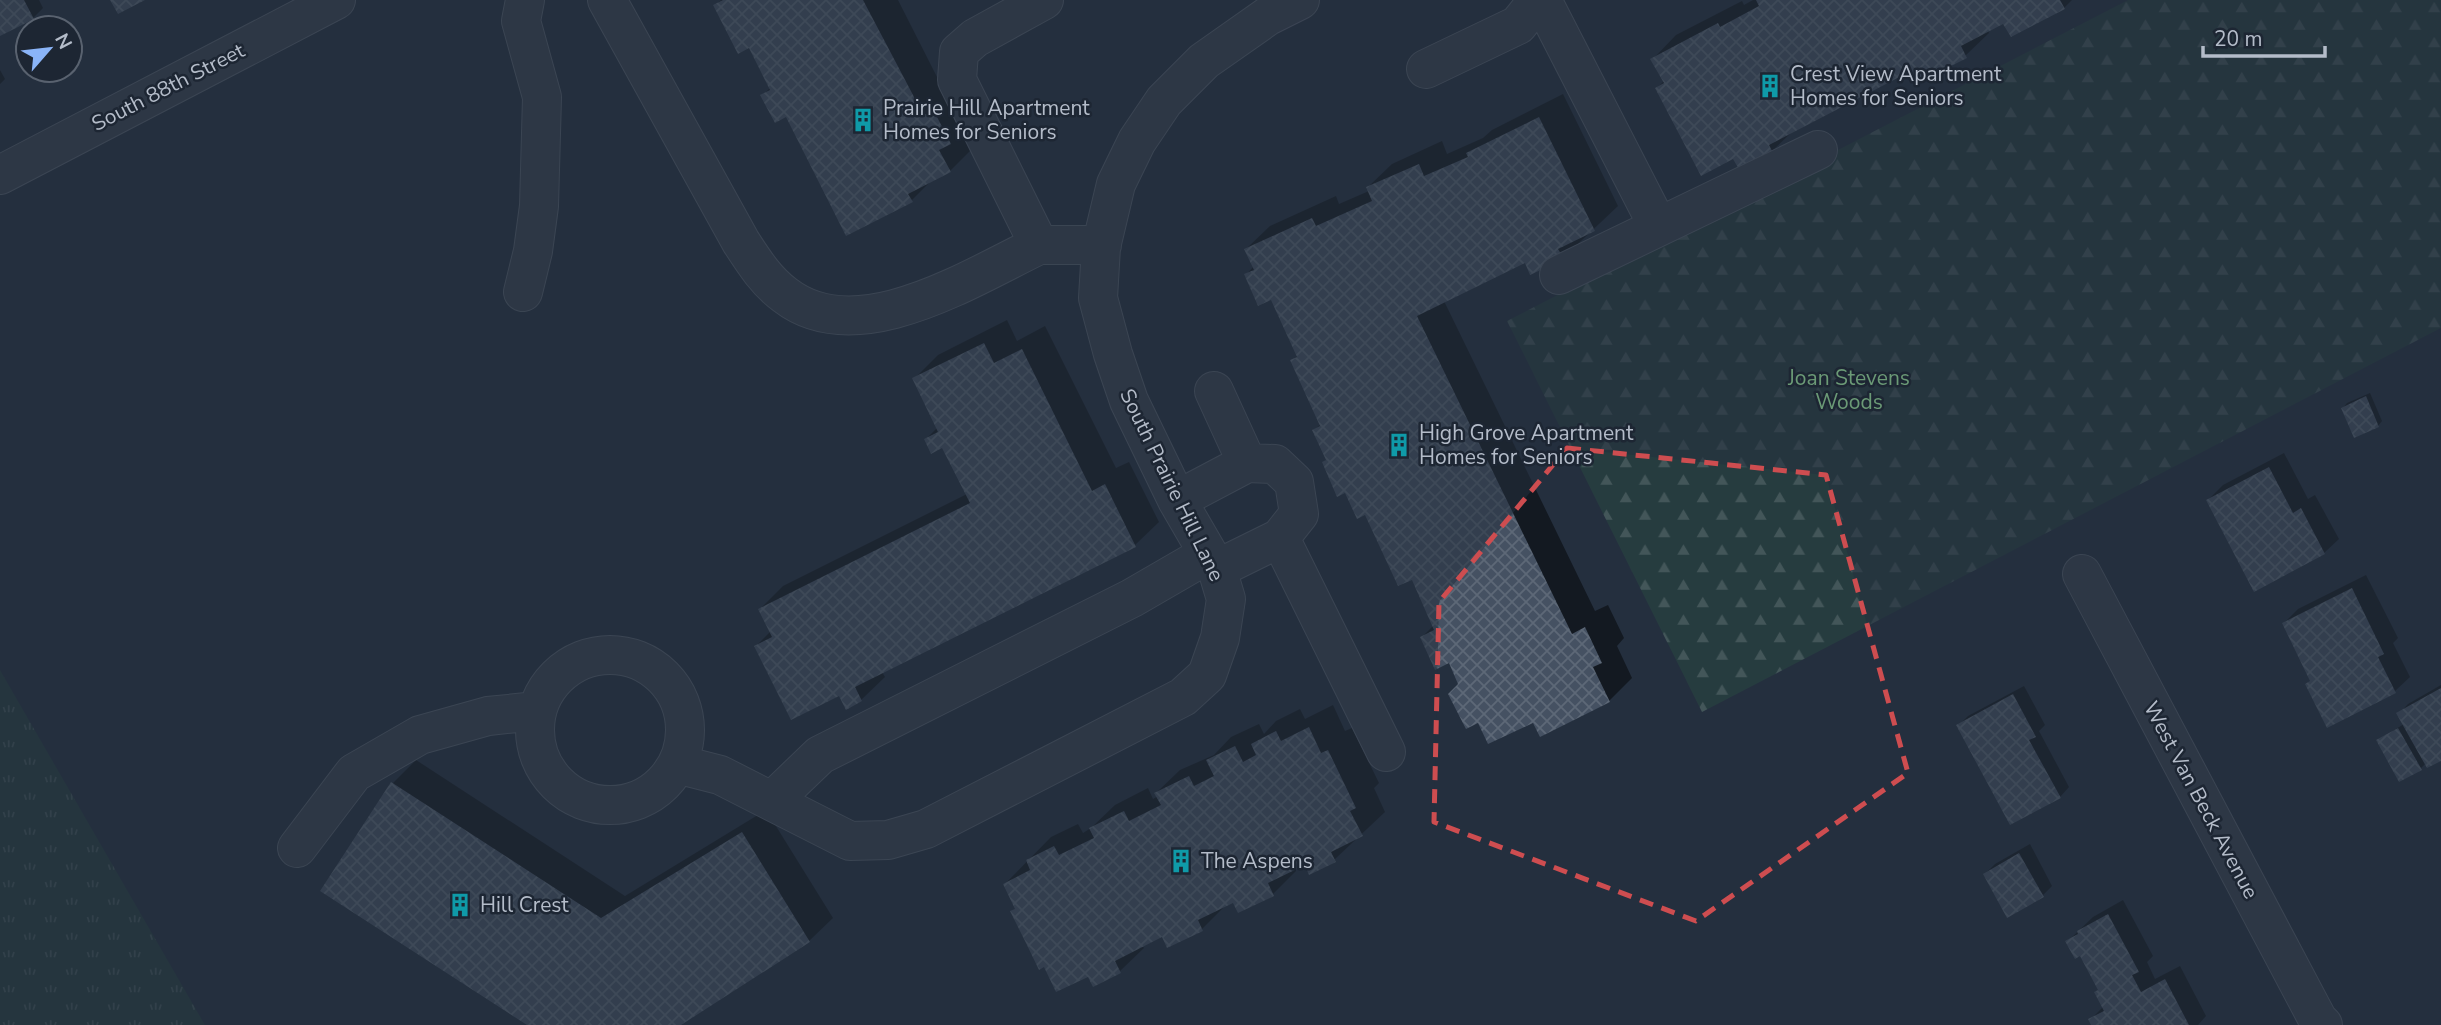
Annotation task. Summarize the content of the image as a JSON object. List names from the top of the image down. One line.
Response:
{"streets":{"street":["South 88th Street","South Prairie Hill Lane","West Van Beck Avenue"]},"parks":["Joan Stevens Woods"],"places":{"building":["Crest View Apartment Homes for Seniors","Prairie Hill Apartment Homes for Seniors","High Grove Apartment Homes for Seniors","The Aspens","Hill Crest"]},"scale_bar":"20 m","north":"top right"}
